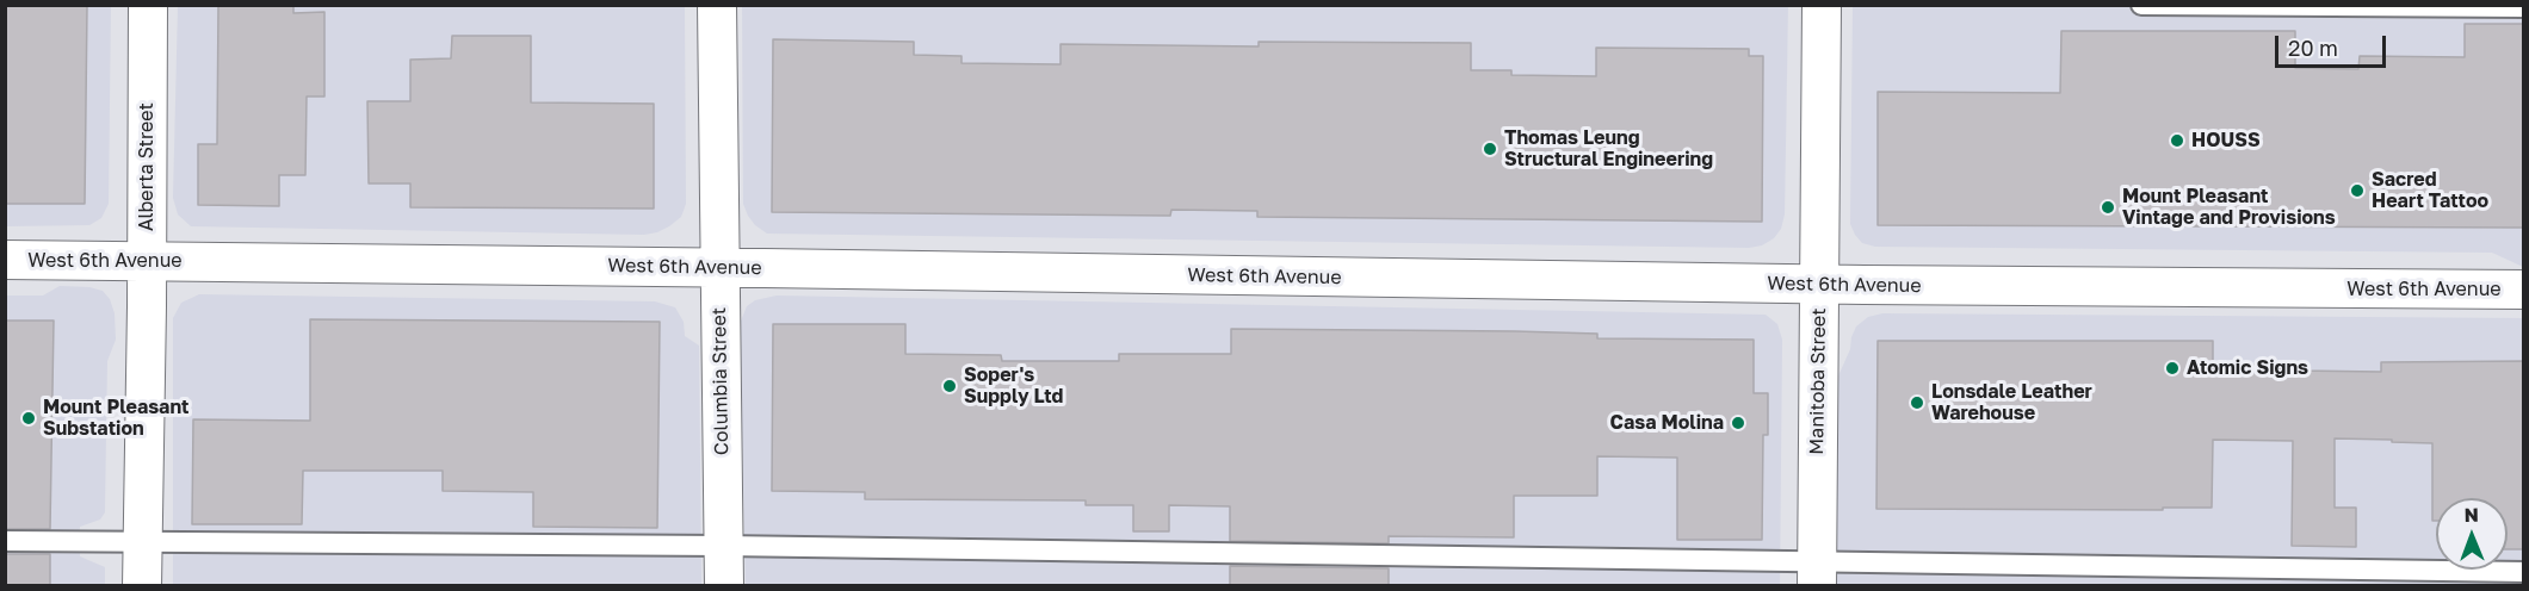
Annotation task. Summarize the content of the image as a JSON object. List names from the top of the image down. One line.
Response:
{"streets":{"street":["Alberta Street","West 6th Avenue","Columbia Street","Manitoba Street"]},"crossings":[["Alberta Street","West 6th Avenue"],["West 6th Avenue","Columbia Street"],["West 6th Avenue","Manitoba Street"]],"places":["HOUSS","Thomas Leung Structural Engineering","Sacred Heart Tattoo","Mount Pleasant Vintage and Provisions","Atomic Signs","Soper's Supply Ltd","Lonsdale Leather Warehouse","Mount Pleasant Substation","Casa Molina"],"scale_bar":"20 m","north":"top"}
